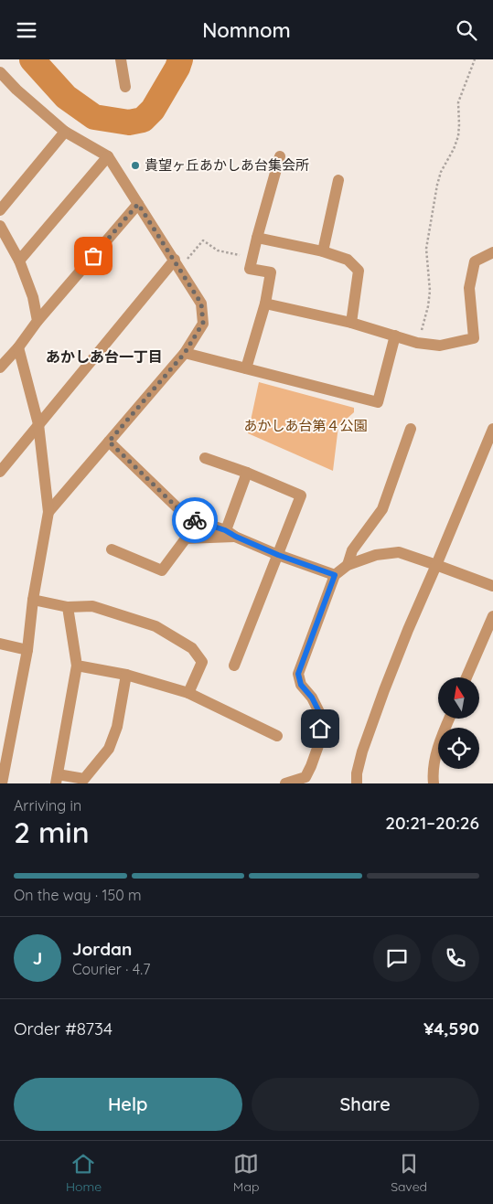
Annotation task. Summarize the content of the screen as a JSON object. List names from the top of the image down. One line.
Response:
{"districts":["あかしあ台一丁目"],"parks":["あかしあ台第４公園"],"places":["貴望ヶ丘あかしあ台集会所"],"north":"top","page":{"header":"Nomnom","heading":["2 min","Arriving in","20:21–20:26"],"panel":["Jordan","Courier · 4.7","Order #8734","¥4,590"],"bar":"On the way · 150 m","round":"J","buttons":["Help","Share"],"tabs":["Home","Map","Saved"]}}
